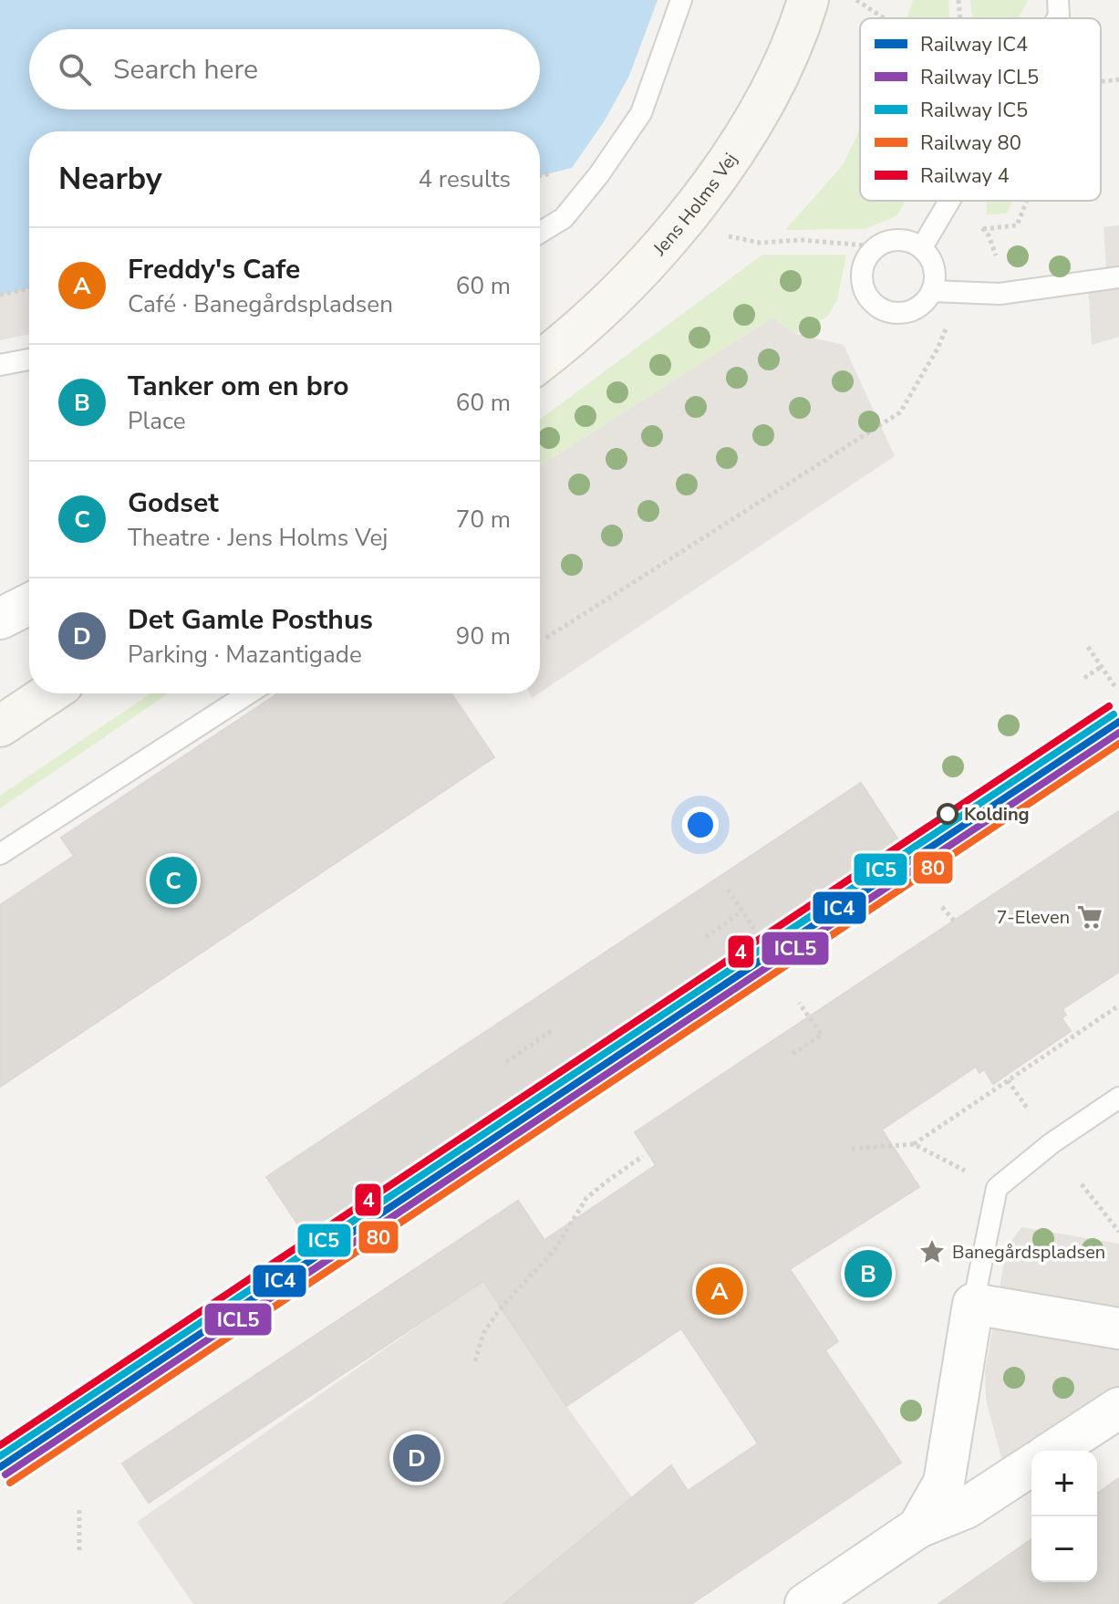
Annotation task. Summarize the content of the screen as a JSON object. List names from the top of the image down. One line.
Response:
{"streets":{"main road":["Jens Holms Vej"]},"places":{"other":["Kolding"],"supermarket":["7-Eleven"],"place":["Banegårdspladsen"]},"lines":["rail line 4","rail line IC5","rail line IC4","rail line ICL5","rail line 80"],"legend":["Railway IC4","Railway ICL5","Railway IC5","Railway 80","Railway 4"],"page":{"search":"Search here","heading":["Nearby","4 results"],"list":[{"mark":"A","name":"Freddy's Cafe","note":"Café · Banegårdspladsen","value":"60 m"},{"mark":"B","name":"Tanker om en bro","note":"Place","value":"60 m"},{"mark":"C","name":"Godset","note":"Theatre · Jens Holms Vej","value":"70 m"},{"mark":"D","name":"Det Gamle Posthus","note":"Parking · Mazantigade","value":"90 m"}],"pins":["C","B","A","D"],"map_buttons":["+","−"]}}
